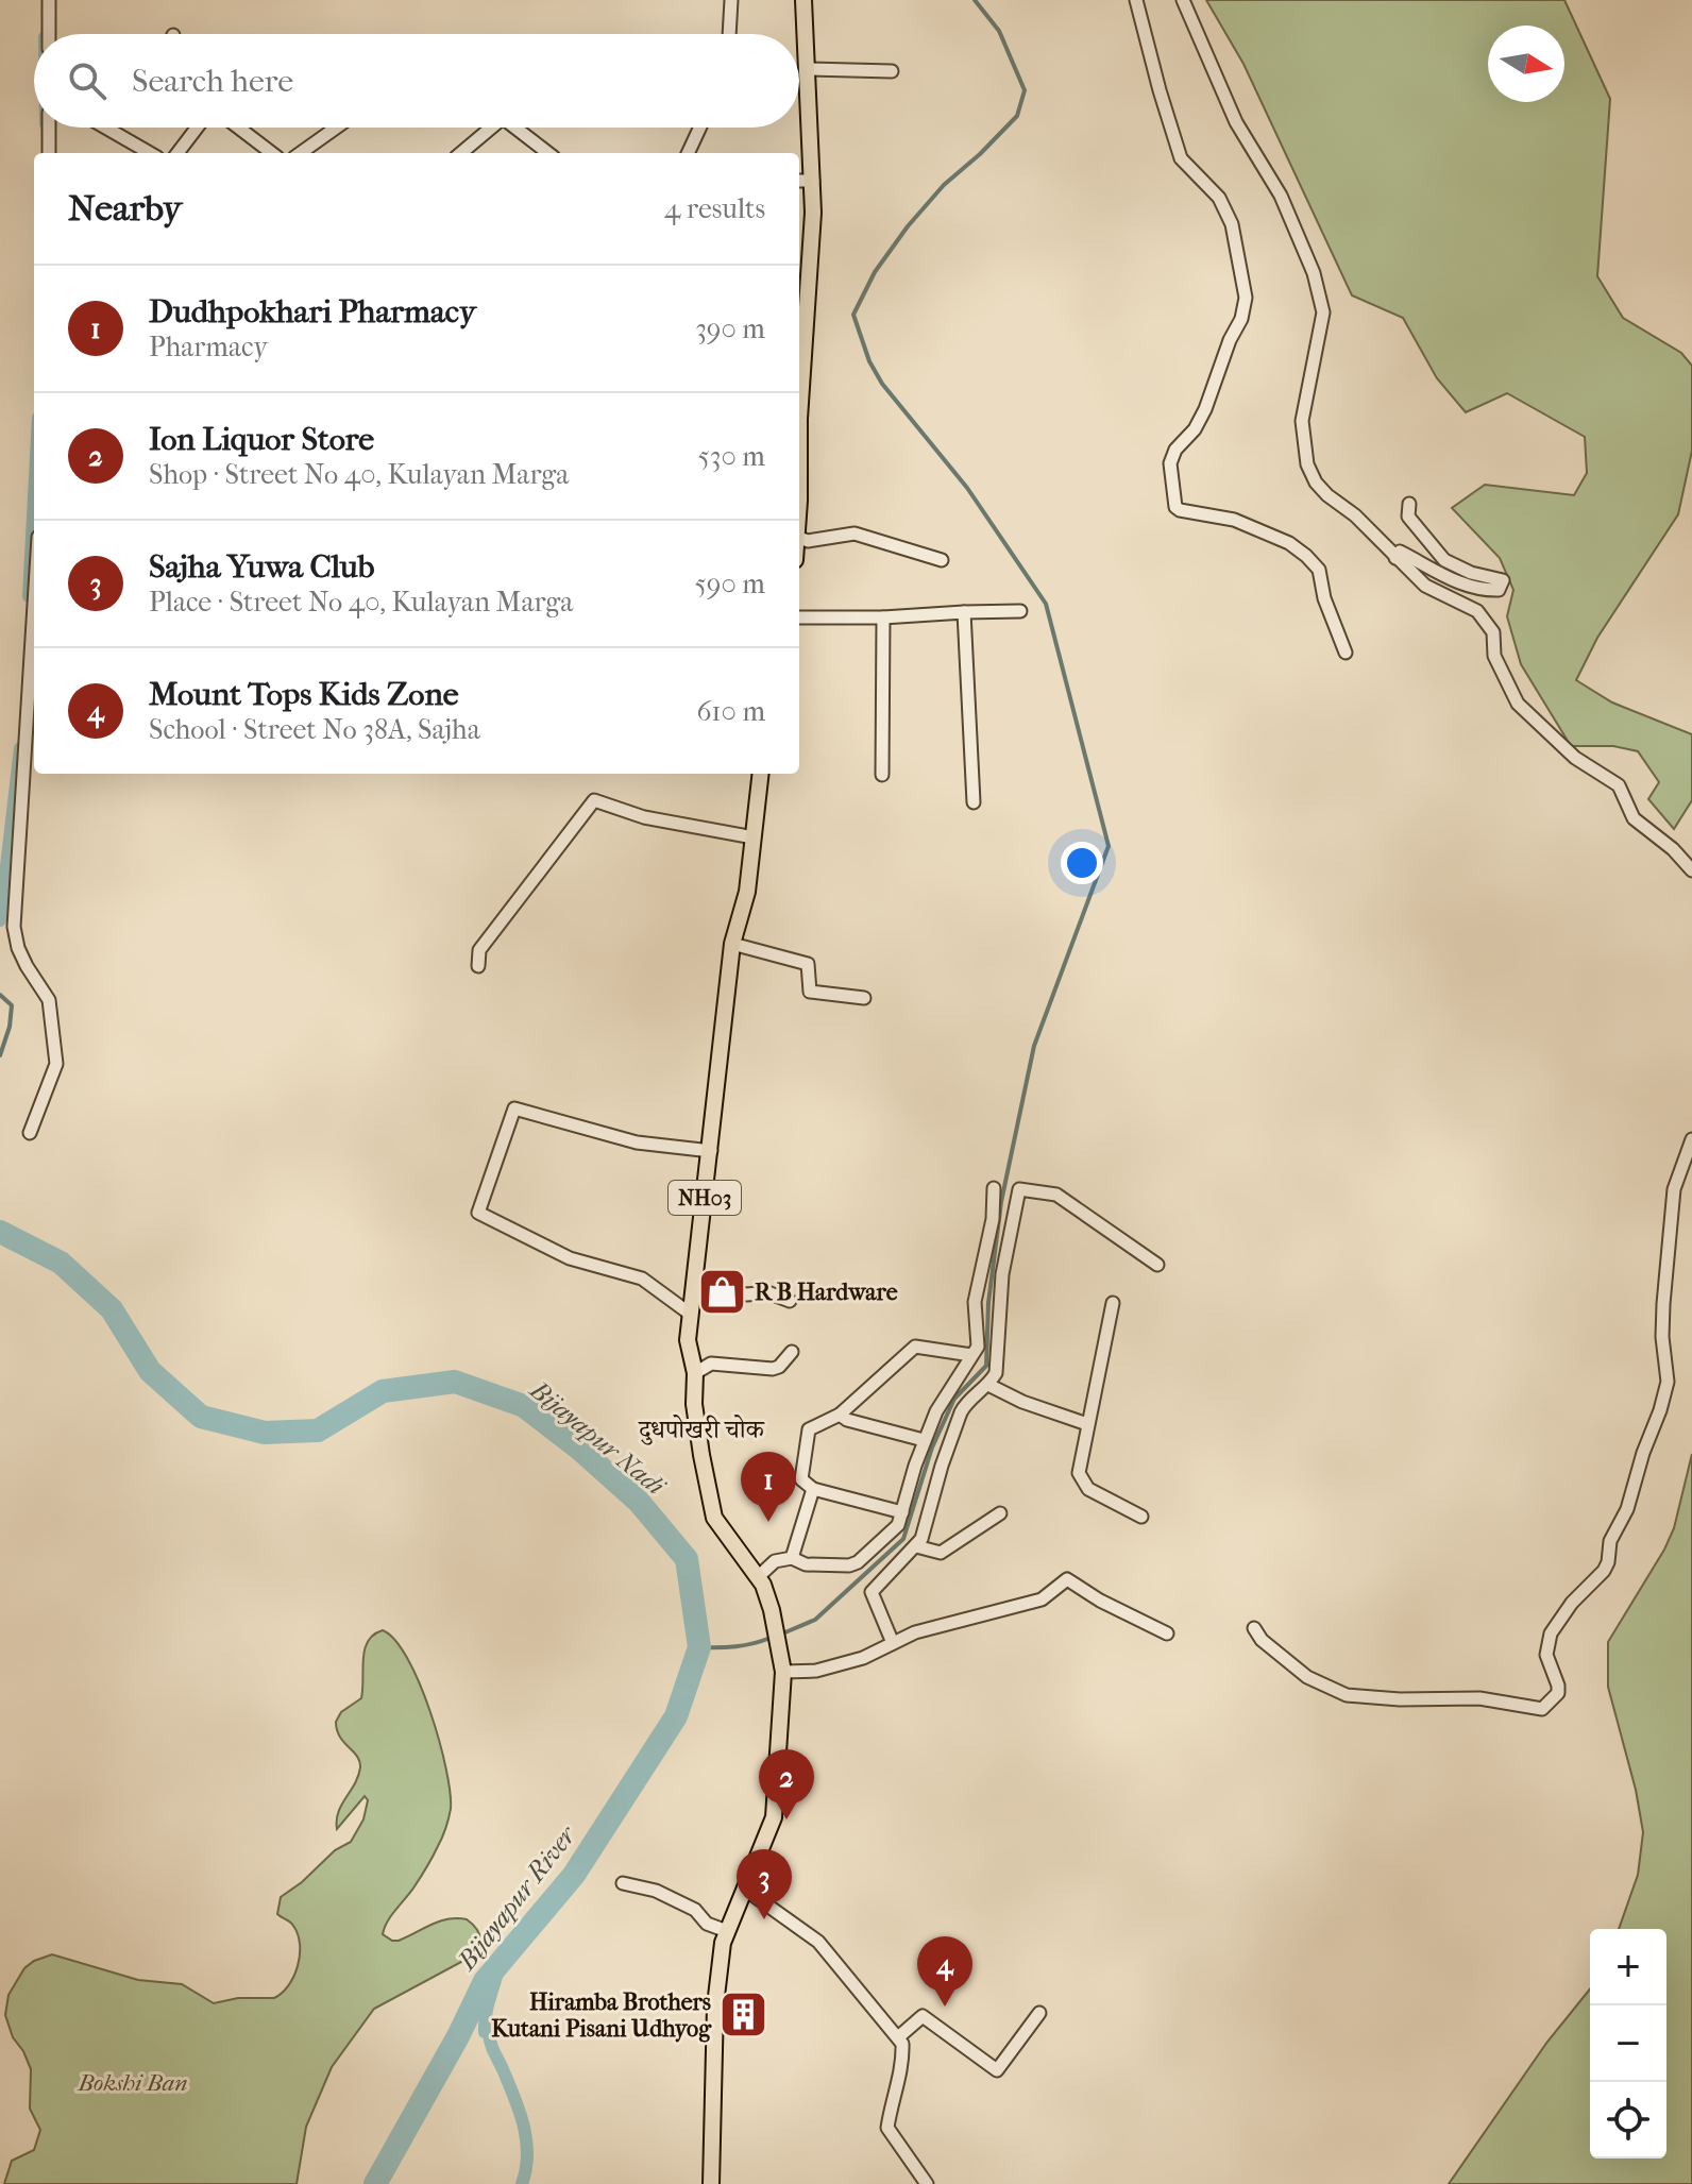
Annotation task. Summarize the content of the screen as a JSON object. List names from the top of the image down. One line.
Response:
{"streets":{"main road":["NH03"]},"districts":["दुधपोखरी चोक"],"water":["Bijayapur Nadi","Bijayapur River"],"parks":["Bokshi Ban"],"places":{"shop":["R B Hardware"],"building":["Hiramba Brothers Kutani Pisani Udhyog"]},"north":"right","page":{"search":"Search here","heading":["Nearby","4 results"],"list":[{"mark":"1","name":"Dudhpokhari Pharmacy","note":"Pharmacy","value":"390 m"},{"mark":"2","name":"Ion Liquor Store","note":"Shop · Street No 40, Kulayan Marga","value":"530 m"},{"mark":"3","name":"Sajha Yuwa Club","note":"Place · Street No 40, Kulayan Marga","value":"590 m"},{"mark":"4","name":"Mount Tops Kids Zone","note":"School · Street No 38A, Sajha","value":"610 m"}],"pins":["1","2","3","4"],"map_buttons":["+","−"]}}
